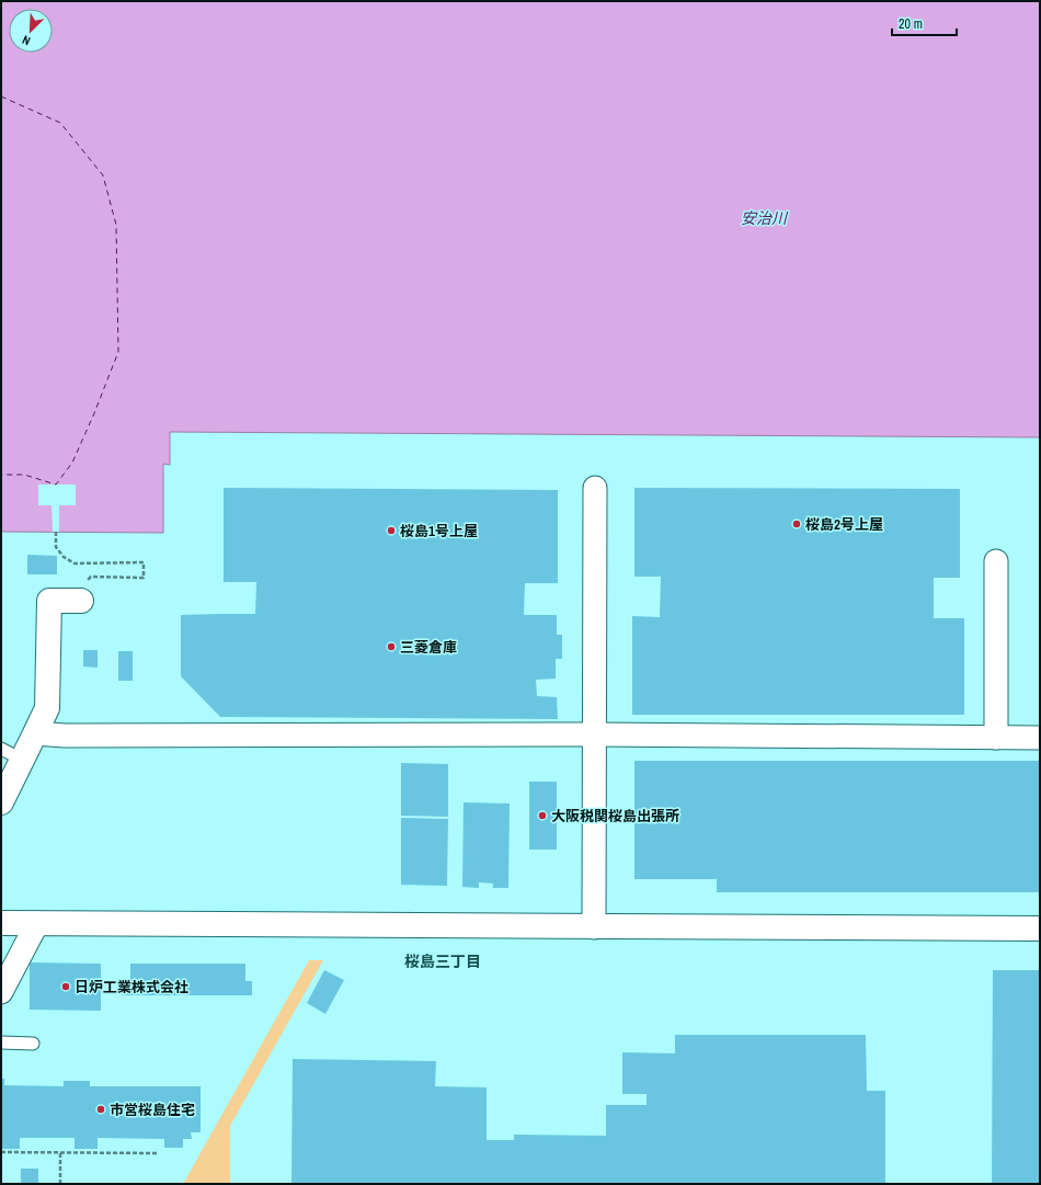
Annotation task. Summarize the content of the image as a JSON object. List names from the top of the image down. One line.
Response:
{"districts":["桜島三丁目"],"water":["安治川"],"places":["桜島2号上屋","桜島1号上屋","三菱倉庫","大阪税関桜島出張所","日炉工業株式会社","市営桜島住宅"],"scale_bar":"20 m","north":"bottom left"}
